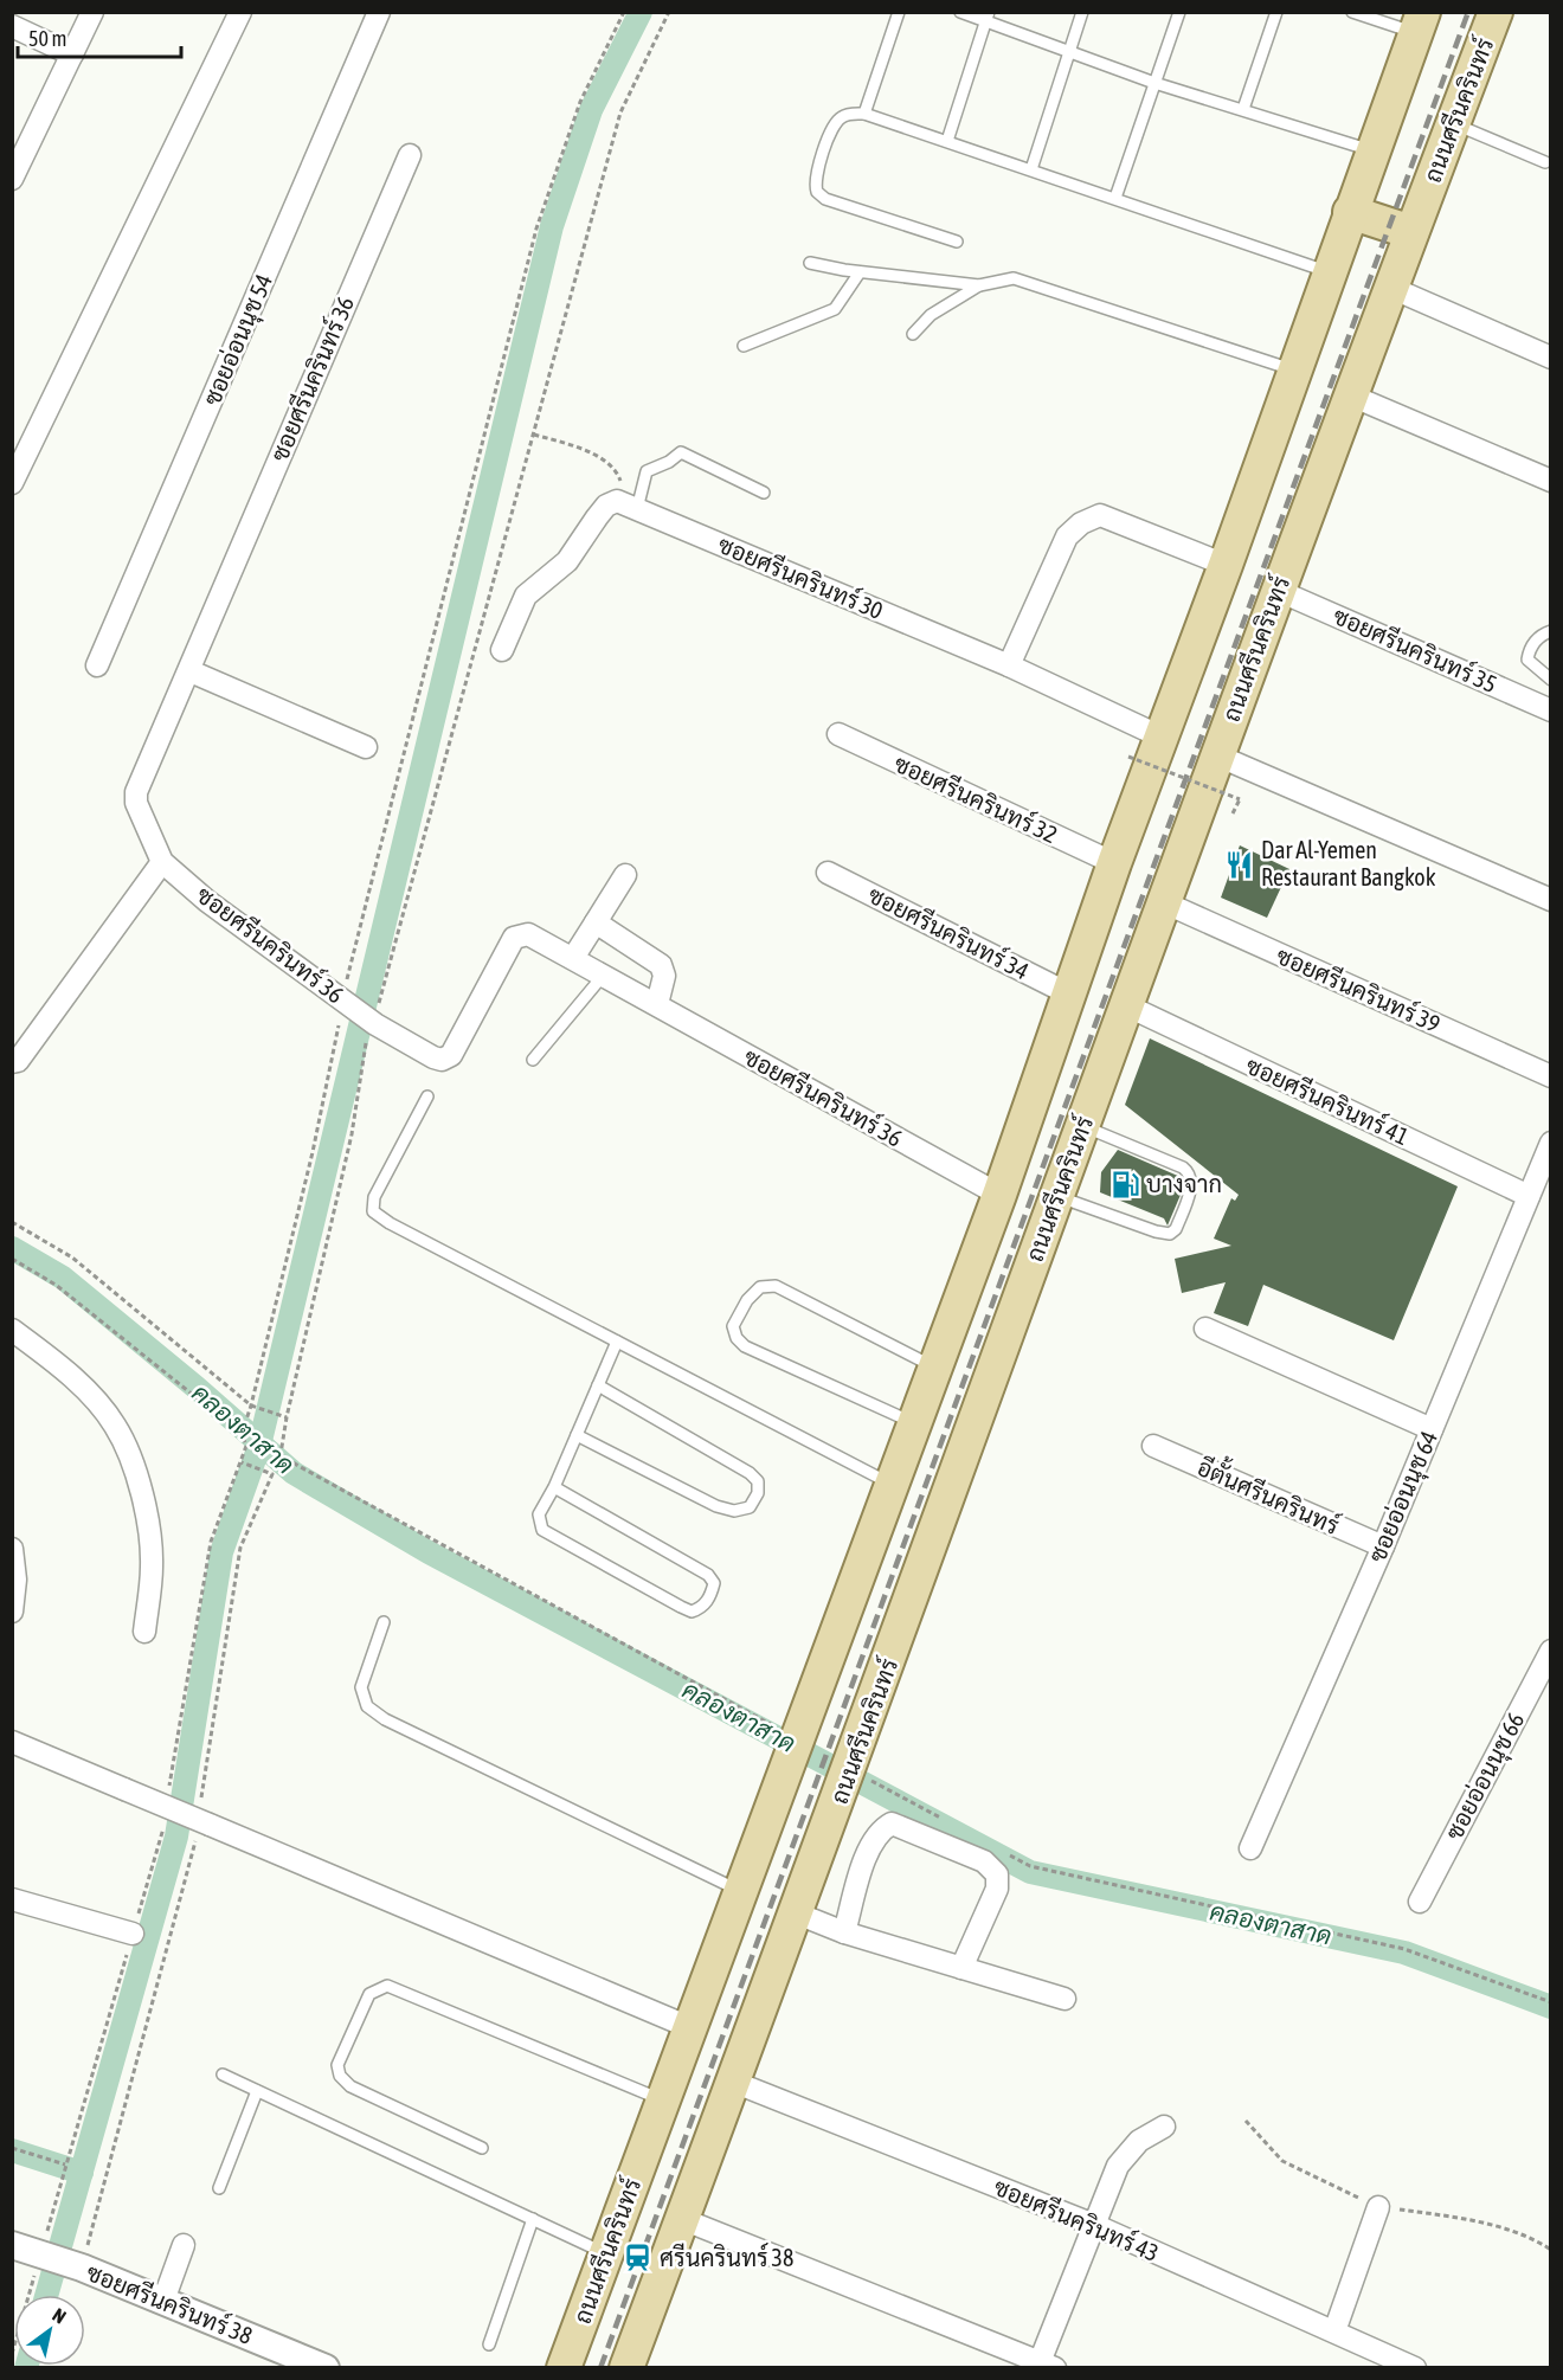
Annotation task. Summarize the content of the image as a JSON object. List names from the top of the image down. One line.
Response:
{"streets":{"main road":["ถนนศรีนครินทร์"],"street":["ซอยอ่อนนุช 54","ซอยศรีนครินทร์ 36","ซอยศรีนครินทร์ 30","ซอยศรีนครินทร์ 35","ซอยศรีนครินทร์ 32","ซอยศรีนครินทร์ 34","ซอยศรีนครินทร์ 39","ซอยศรีนครินทร์ 41","อีตั้นศรีนครินทร์","ซอยอ่อนนุช 64","ซอยอ่อนนุช 66","ซอยศรีนครินทร์ 43","ซอยศรีนครินทร์ 38"]},"crossings":[["ถนนศรีนครินทร์","ซอยศรีนครินทร์ 36"],["ถนนศรีนครินทร์","ซอยศรีนครินทร์ 30"],["ถนนศรีนครินทร์","ซอยศรีนครินทร์ 35"],["ถนนศรีนครินทร์","ซอยศรีนครินทร์ 32"],["ถนนศรีนครินทร์","ซอยศรีนครินทร์ 34"],["ถนนศรีนครินทร์","ซอยศรีนครินทร์ 39"],["ถนนศรีนครินทร์","ซอยศรีนครินทร์ 41"],["ถนนศรีนครินทร์","ซอยศรีนครินทร์ 43"],["ซอยศรีนครินทร์ 41","ซอยอ่อนนุช 64"],["อีตั้นศรีนครินทร์","ซอยอ่อนนุช 64"]],"water":["คลองตาสาด"],"places":{"restaurant":["Dar Al-Yemen Restaurant Bangkok"],"fuel station":["บางจาก"],"station":["ศรีนครินทร์ 38"]},"scale_bar":"50 m","north":"top right"}
